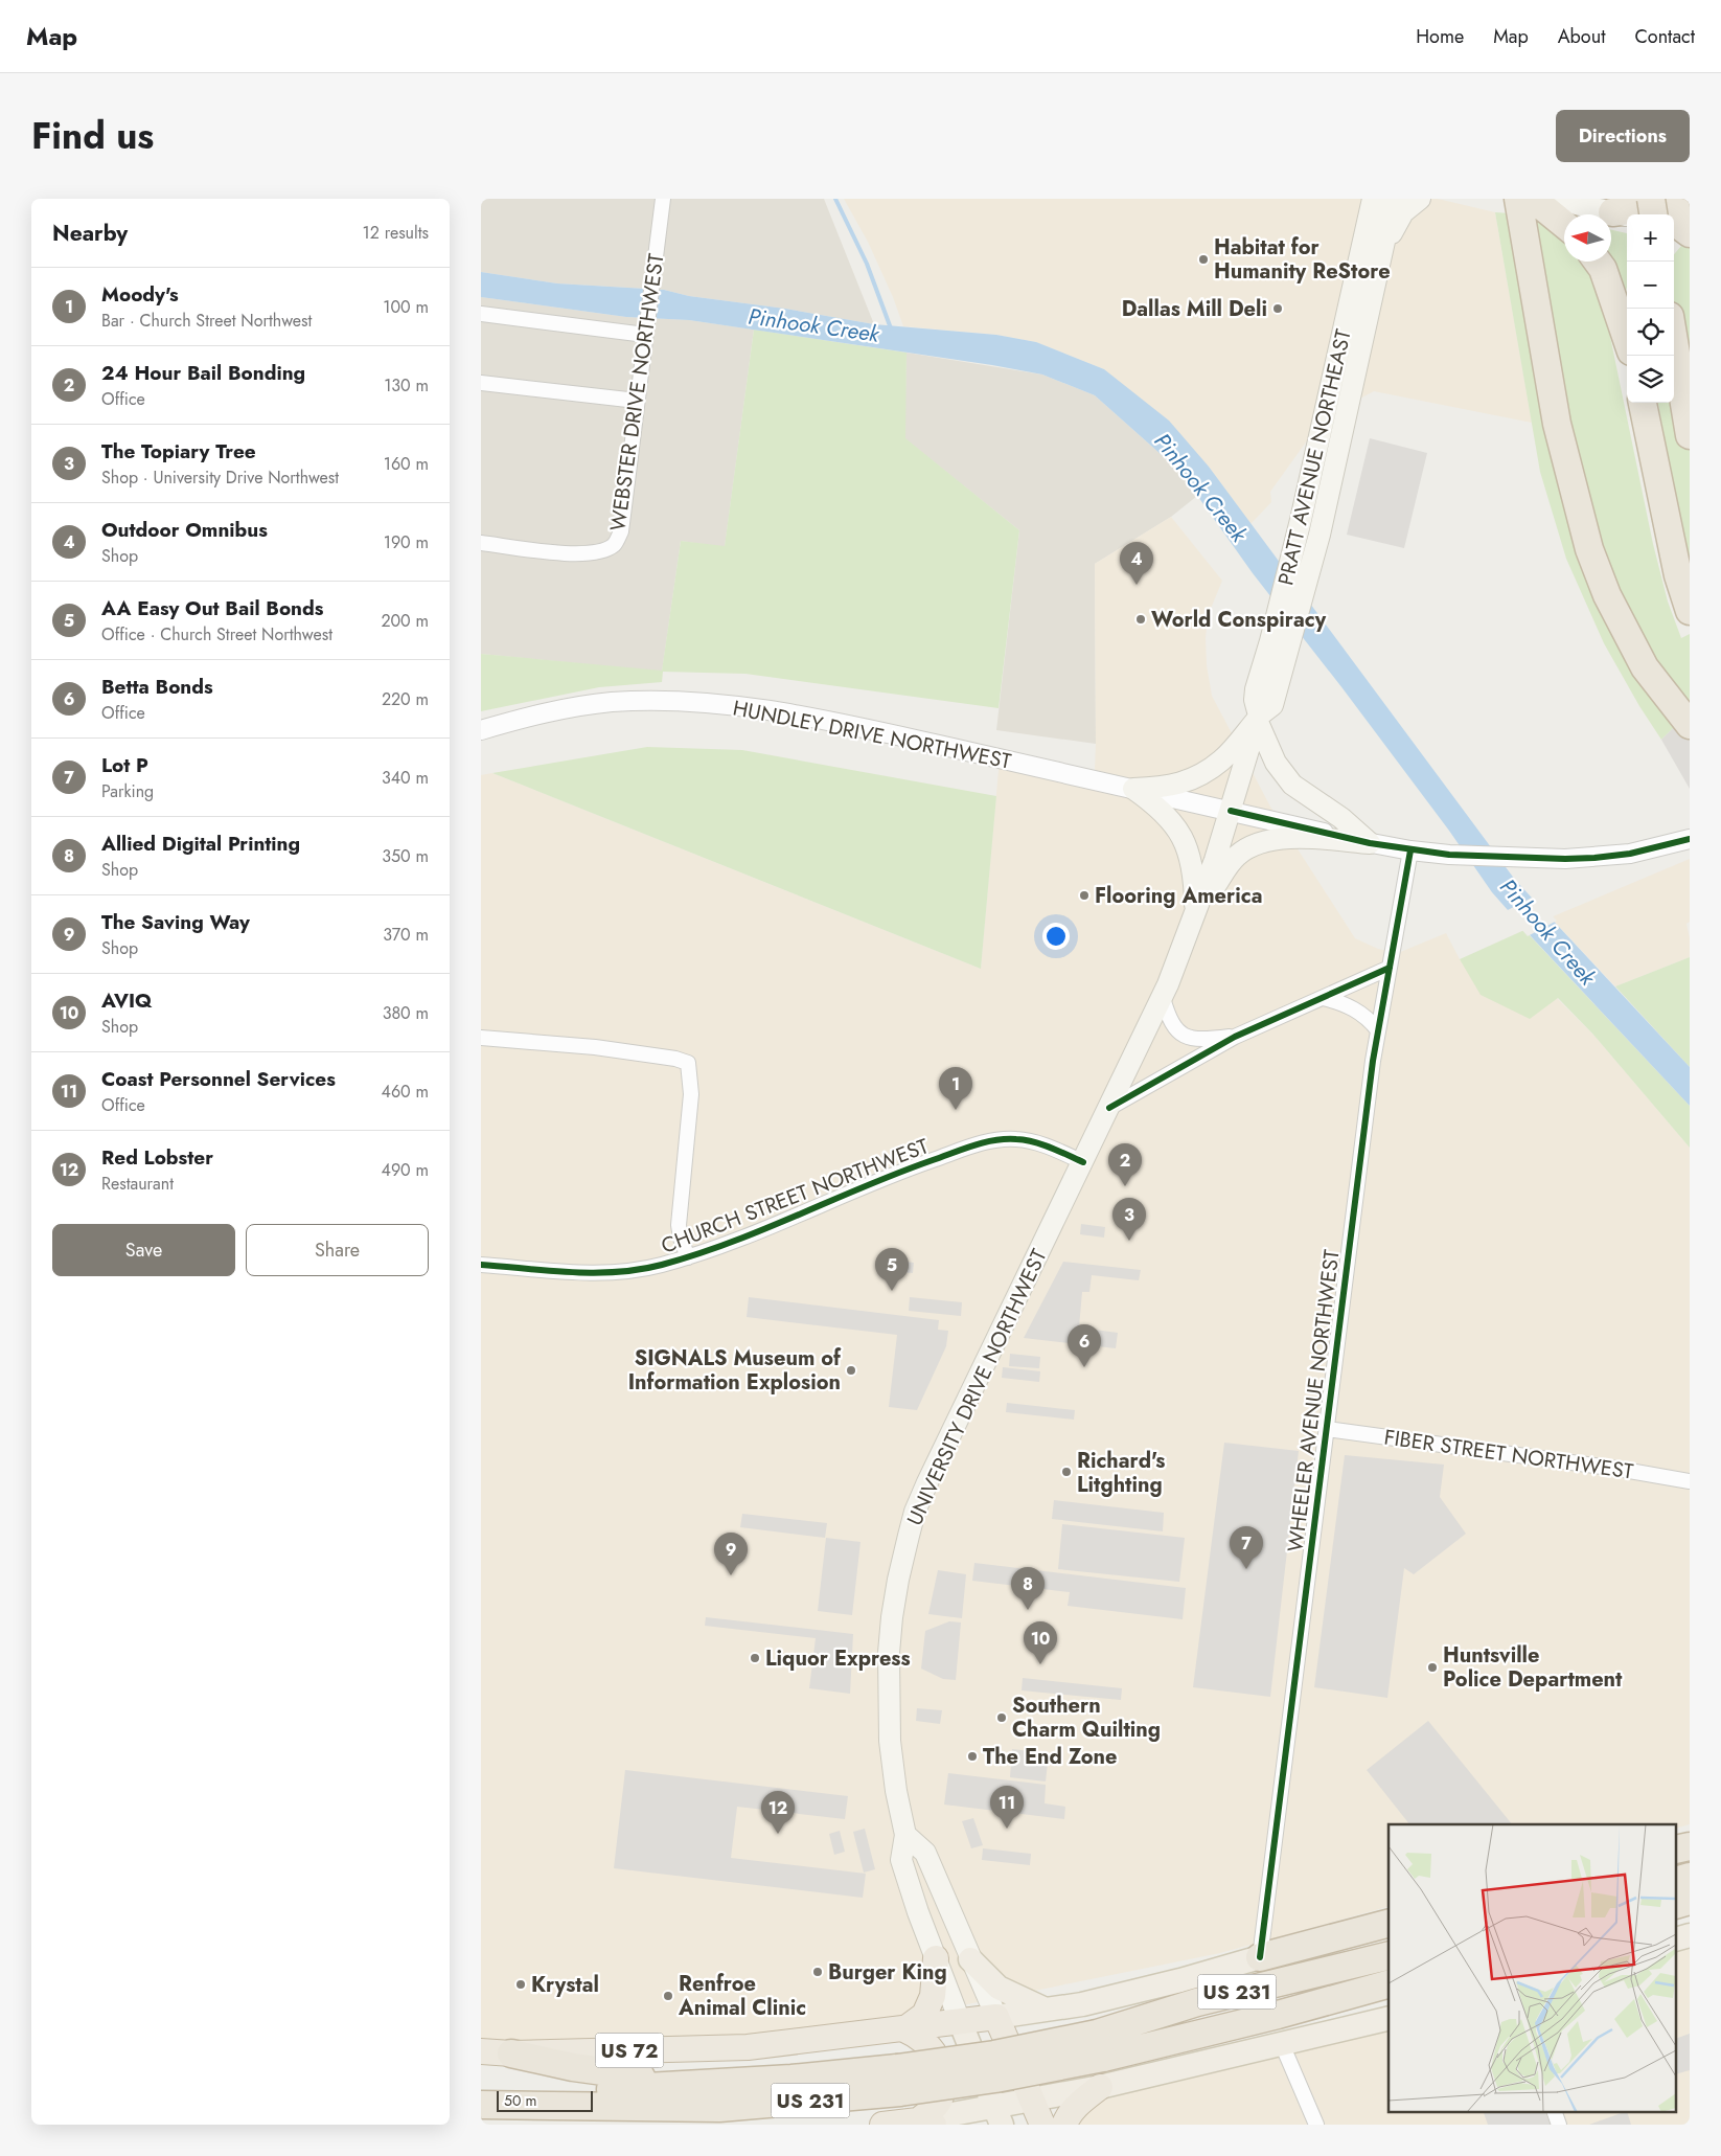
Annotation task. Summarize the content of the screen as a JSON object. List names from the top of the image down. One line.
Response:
{"streets":{"highway":["US 231","US 72"],"main road":["PRATT AVENUE NORTHEAST","UNIVERSITY DRIVE NORTHWEST"],"street":["WEBSTER DRIVE NORTHWEST","HUNDLEY DRIVE NORTHWEST","CHURCH STREET NORTHWEST","WHEELER AVENUE NORTHWEST","FIBER STREET NORTHWEST"]},"crossings":[["PRATT AVENUE NORTHEAST","HUNDLEY DRIVE NORTHWEST"],["CHURCH STREET NORTHWEST","UNIVERSITY DRIVE NORTHWEST"],["UNIVERSITY DRIVE NORTHWEST","US 72"],["WHEELER AVENUE NORTHWEST","FIBER STREET NORTHWEST"]],"water":["Pinhook Creek"],"places":["Habitat for Humanity ReStore","Dallas Mill Deli","World Conspiracy","Flooring America","SIGNALS Museum of Information Explosion","Richard's Litghting","Liquor Express","Huntsville Police Department","Southern Charm Quilting","The End Zone","Burger King","Krystal","Renfroe Animal Clinic"],"scale_bar":"50 m","north":"left","page":{"header":"Map","nav":["Home","Map","About","Contact"],"title":"Find us","buttons":["Directions",["Save","Share"]],"heading":["Nearby","12 results"],"map_buttons":["+","−"],"list":[{"mark":"1","name":"Moody's","note":"Bar · Church Street Northwest","value":"100 m"},{"mark":"2","name":"24 Hour Bail Bonding","note":"Office","value":"130 m"},{"mark":"3","name":"The Topiary Tree","note":"Shop · University Drive Northwest","value":"160 m"},{"mark":"4","name":"Outdoor Omnibus","note":"Shop","value":"190 m"},{"mark":"5","name":"AA Easy Out Bail Bonds","note":"Office · Church Street Northwest","value":"200 m"},{"mark":"6","name":"Betta Bonds","note":"Office","value":"220 m"},{"mark":"7","name":"Lot P","note":"Parking","value":"340 m"},{"mark":"8","name":"Allied Digital Printing","note":"Shop","value":"350 m"},{"mark":"9","name":"The Saving Way","note":"Shop","value":"370 m"},{"mark":"10","name":"AVIQ","note":"Shop","value":"380 m"},{"mark":"11","name":"Coast Personnel Services","note":"Office","value":"460 m"},{"mark":"12","name":"Red Lobster","note":"Restaurant","value":"490 m"}],"pins":["4","1","2","3","5","6","7","9","8","10","11","12"],"scale":"50 m"}}
